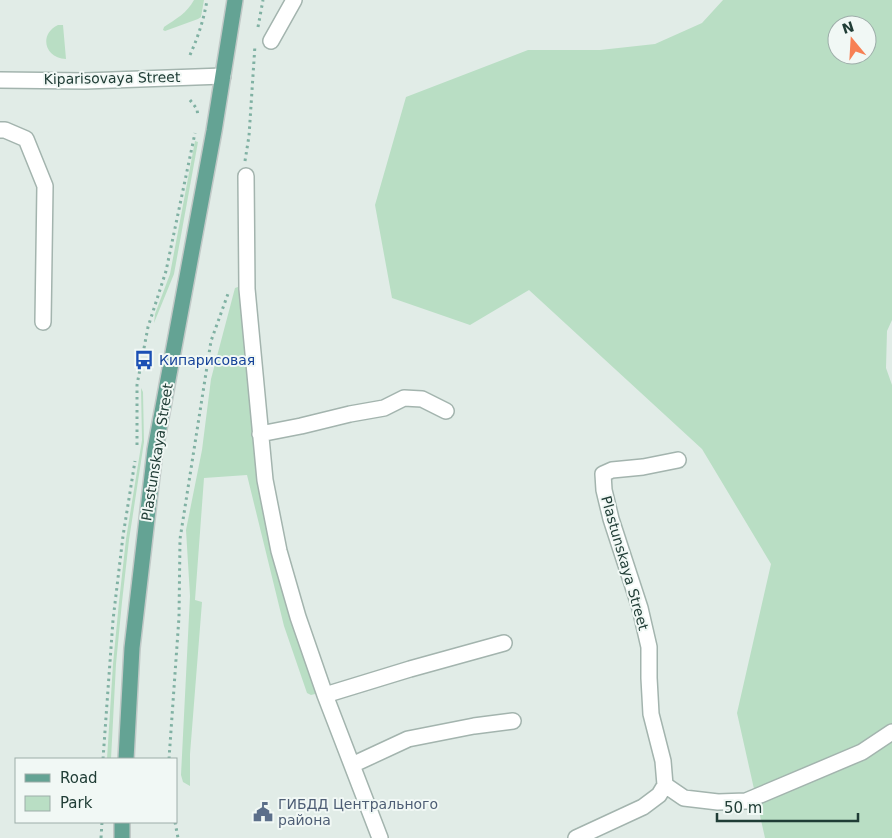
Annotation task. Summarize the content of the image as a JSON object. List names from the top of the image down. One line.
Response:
{"streets":{"main road":["Plastunskaya Street"],"street":["Kiparisovaya Street"]},"crossings":[["Kiparisovaya Street","Plastunskaya Street"]],"places":{"bus stop":["Кипарисовая"],"public building":["ГИБДД Центрального района"]},"legend":["Road","Park"],"scale_bar":"50 m","north":"top"}
